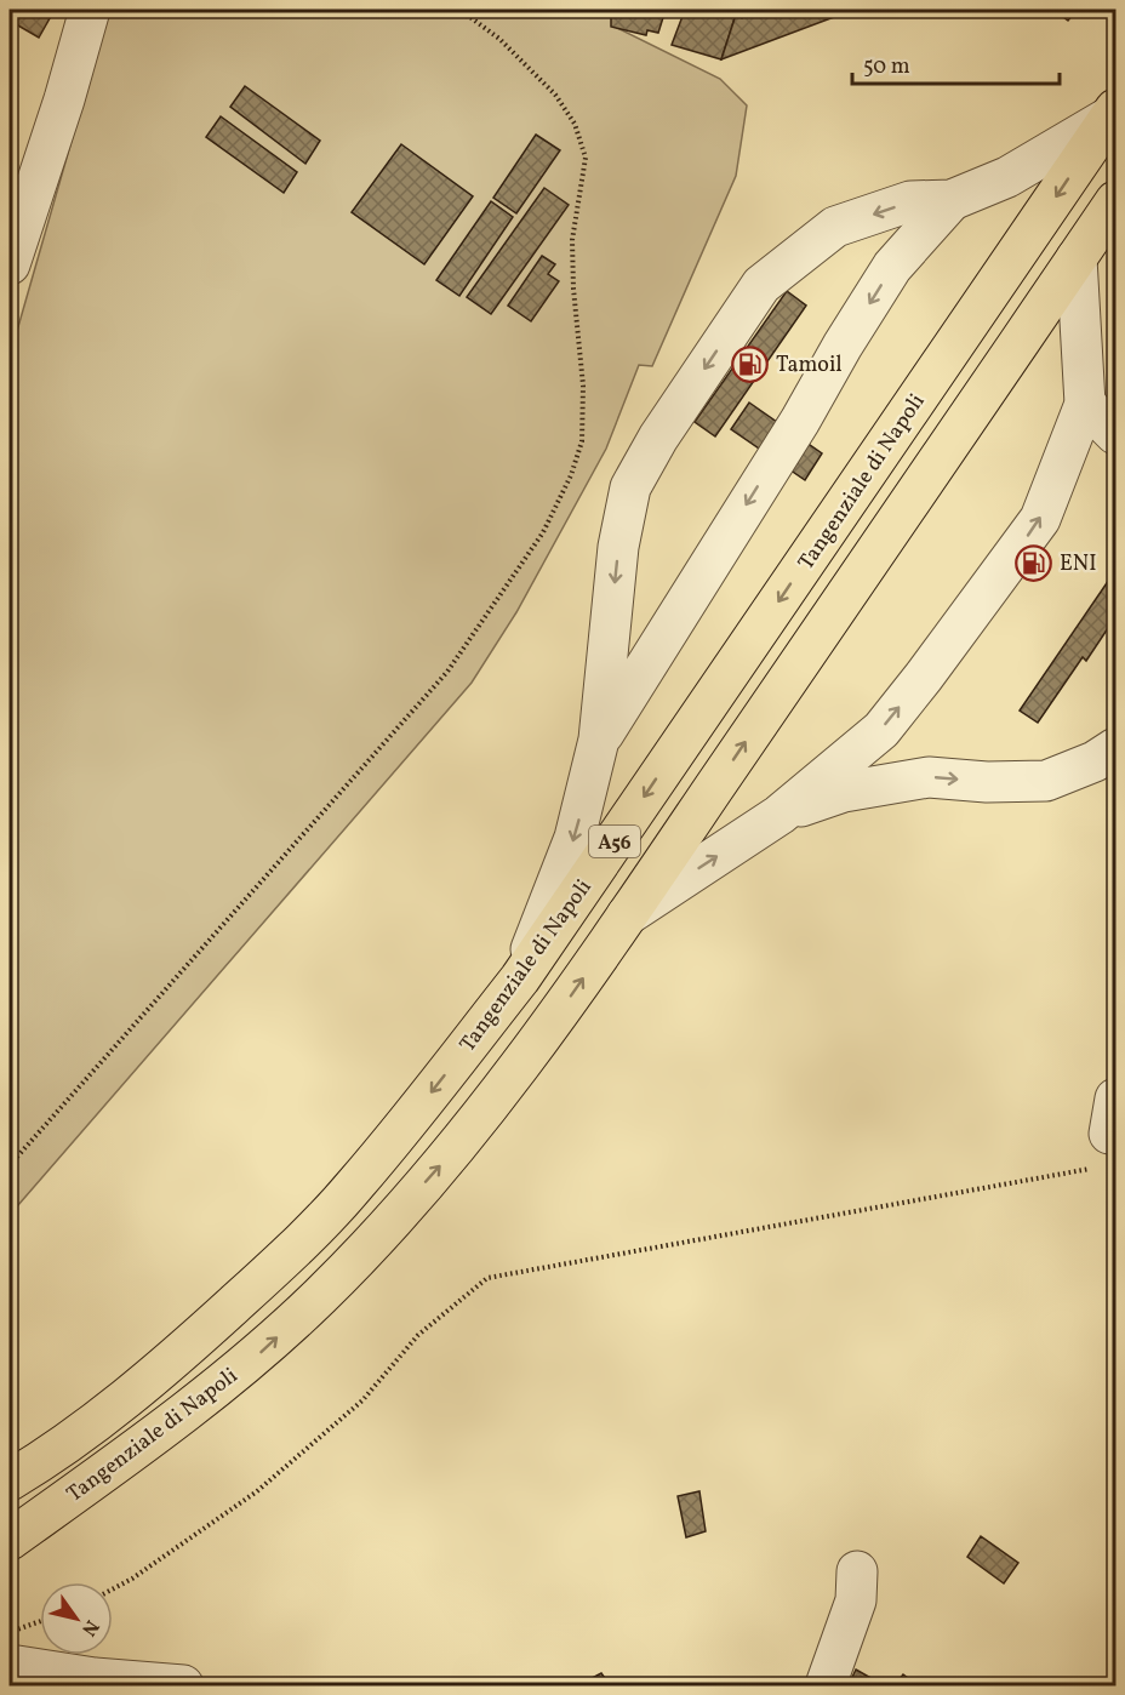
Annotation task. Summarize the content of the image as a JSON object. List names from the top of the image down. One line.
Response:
{"streets":{"highway":["Tangenziale di Napoli","A56"]},"places":{"fuel station":["Tamoil","ENI"]},"scale_bar":"50 m","north":"bottom right"}
